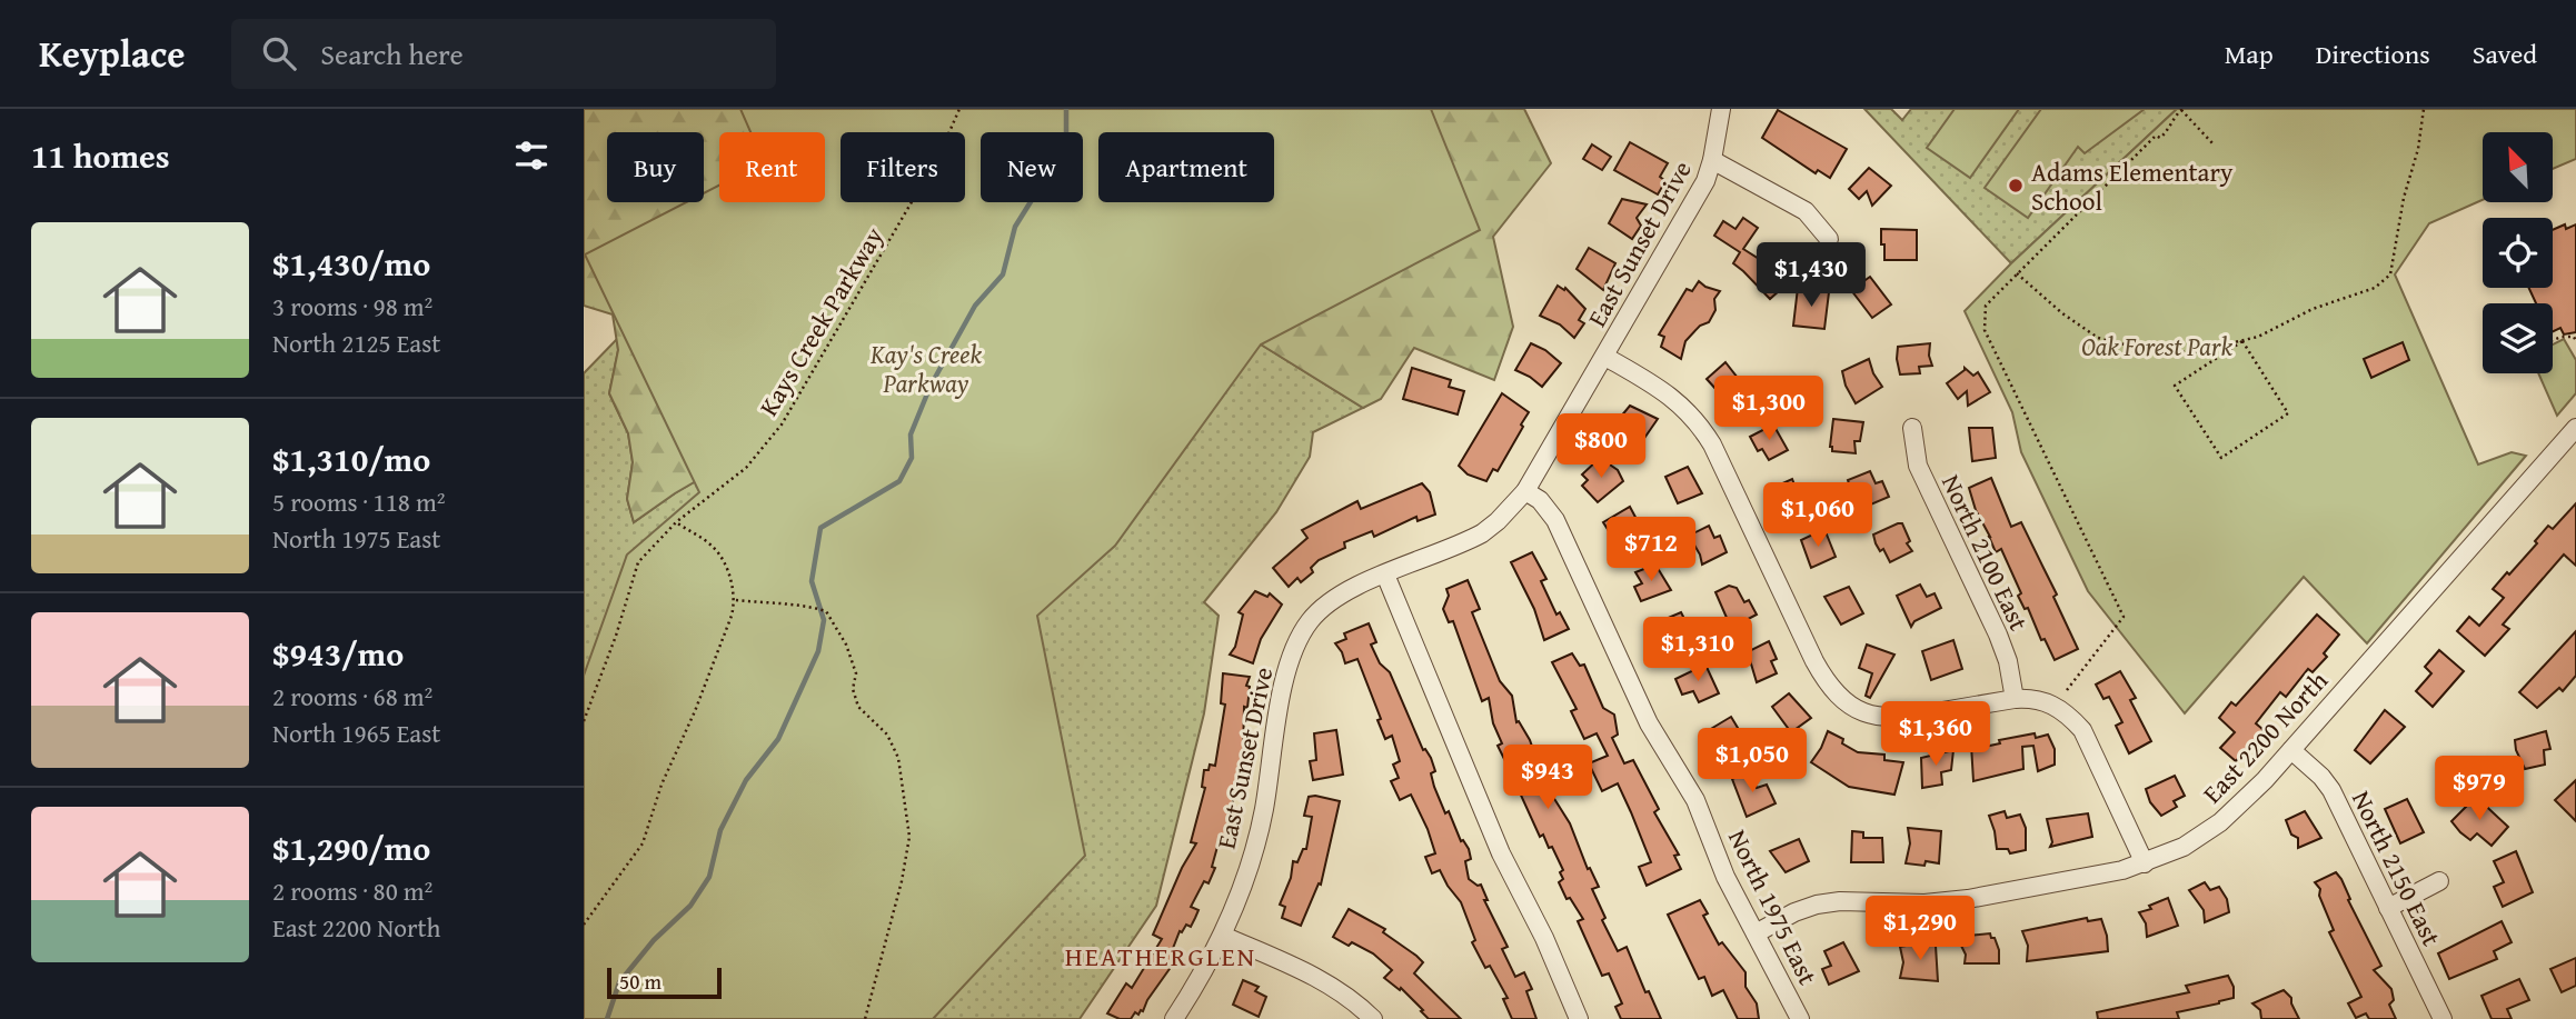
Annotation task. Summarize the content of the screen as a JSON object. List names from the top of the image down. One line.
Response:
{"streets":{"street":["East Sunset Drive","North 2100 East","East 2200 North","North 2150 East","North 1975 East"],"path":["Kays Creek Parkway"]},"crossings":[["East Sunset Drive","North 1975 East"],["East 2200 North","North 2150 East"],["East 2200 North","North 1975 East"]],"districts":["HEATHERGLEN"],"parks":["Oak Forest Park","Kay's Creek Parkway"],"places":["Adams Elementary School"],"scale_bar":"50 m","north":"top left","page":{"header":"Keyplace","search":"Search here","nav":["Map","Directions","Saved"],"heading":"11 homes","chip":["Buy","Rent","Filters","New","Apartment"],"list":[{"name":"$1,430/mo","note":"3 rooms · 98 m² · North 2125 East"},{"name":"$1,310/mo","note":"5 rooms · 118 m² · North 1975 East"},{"name":"$943/mo","note":"2 rooms · 68 m² · North 1965 East"},{"name":"$1,290/mo","note":"2 rooms · 80 m² · East 2200 North"}],"price":["$1,430","$1,300","$800","$1,060","$712","$1,310","$1,360","$1,050","$943","$979","$1,290"],"scale":"50 m"}}
